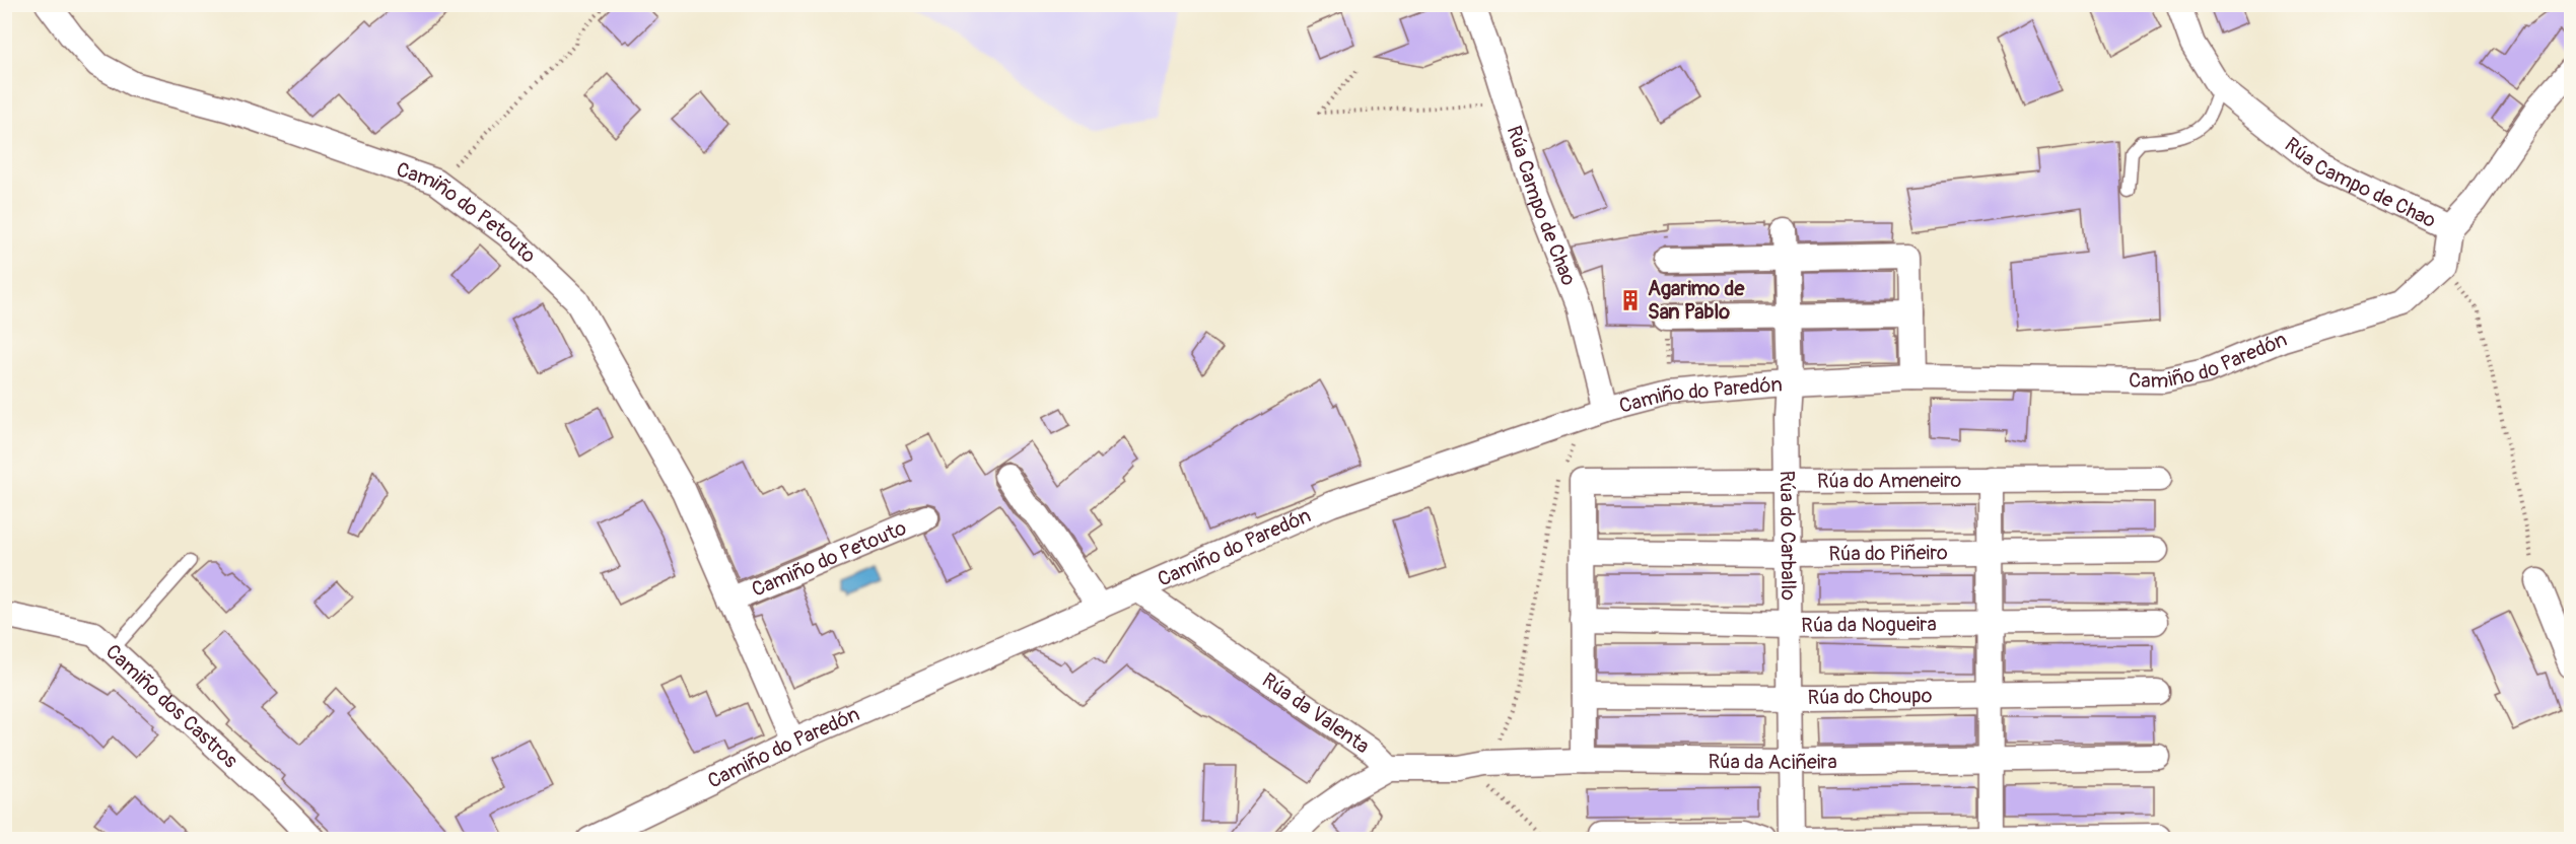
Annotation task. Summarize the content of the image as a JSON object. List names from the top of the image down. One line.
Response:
{"streets":{"street":["Rúa Campo de Chao","Camiño do Petouto","Camiño do Paredón","Rúa do Ameneiro","Rúa do Carballo","Rúa do Piñeiro","Rúa da Nogueira","Rúa do Choupo","Camiño dos Castros","Rúa da Valenta","Rúa da Aciñeira"]},"crossings":[["Rúa Campo de Chao","Camiño do Paredón"],["Camiño do Petouto","Camiño do Paredón"],["Camiño do Paredón","Rúa do Carballo"],["Camiño do Paredón","Rúa da Valenta"],["Rúa do Ameneiro","Rúa do Carballo"],["Rúa do Carballo","Rúa do Piñeiro"],["Rúa do Carballo","Rúa da Nogueira"],["Rúa do Carballo","Rúa do Choupo"],["Rúa do Carballo","Rúa da Aciñeira"],["Rúa da Valenta","Rúa da Aciñeira"]],"places":{"building":["Agarimo de San Pablo"]}}
